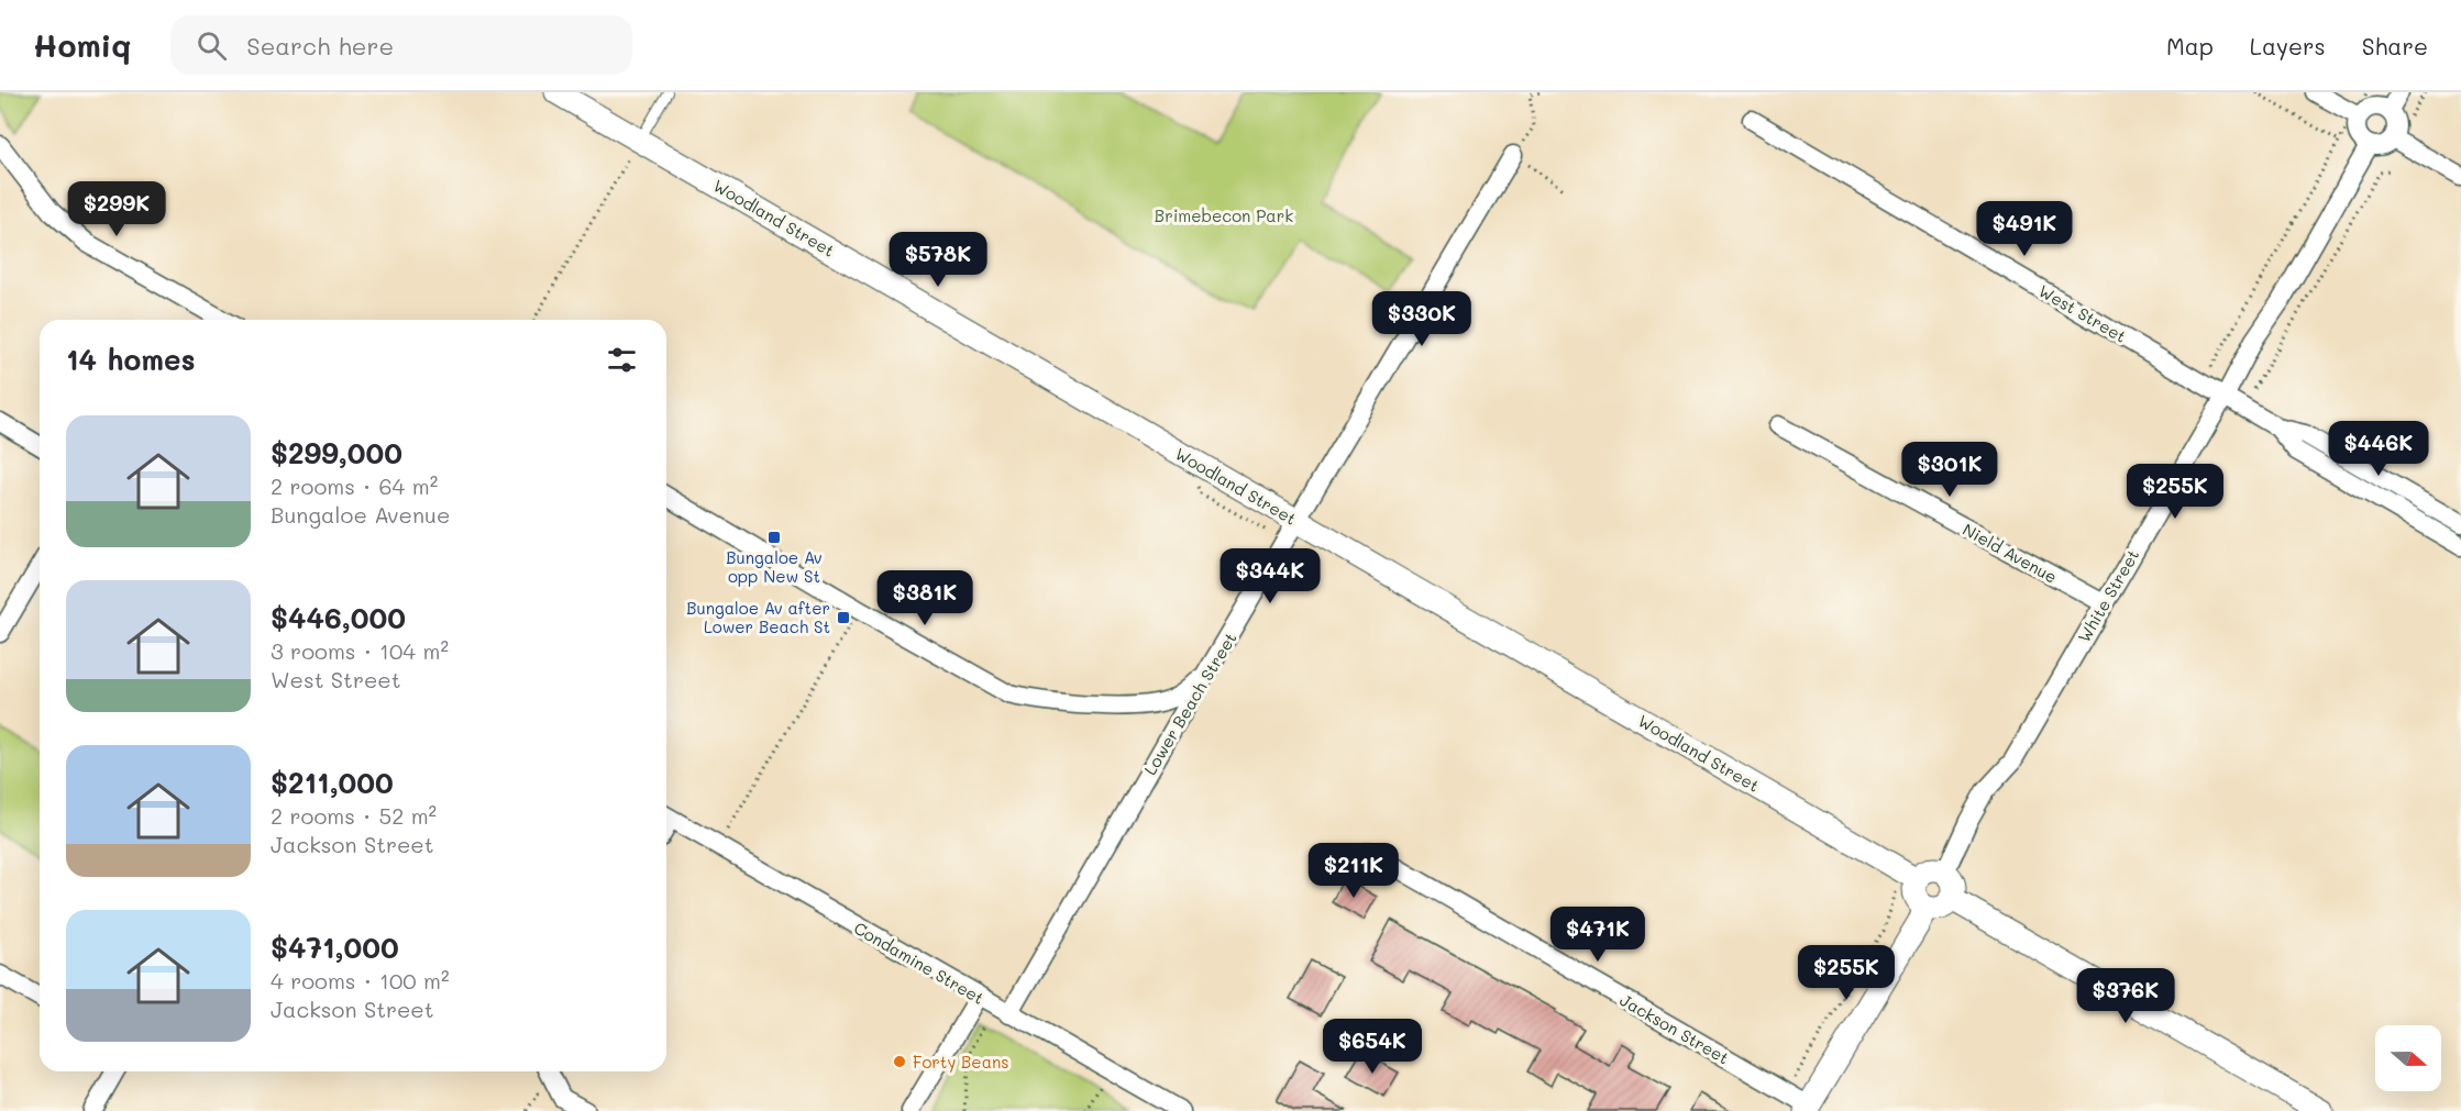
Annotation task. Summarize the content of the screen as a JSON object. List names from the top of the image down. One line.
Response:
{"streets":{"street":["Woodland Street","West Street","Nield Avenue","White Street","Lower Beach Street","Condamine Street","Jackson Street"]},"crossings":[["Woodland Street","White Street"],["Woodland Street","Lower Beach Street"],["West Street","White Street"],["Nield Avenue","White Street"],["Lower Beach Street","Condamine Street"]],"parks":["Brimebecon Park"],"places":{"transit":["Bungaloe Av opp New St","Bungaloe Av after Lower Beach St"],"other":["Forty Beans"]},"north":"right","page":{"header":"Homiq","search":"Search here","nav":["Map","Layers","Share"],"price":["$299K","$491K","$578K","$330K","$446K","$301K","$255K","$344K","$381K","$211K","$471K","$255K","$376K","$654K"],"heading":"14 homes","list":[{"name":"$299,000","note":"2 rooms · 64 m² · Bungaloe Avenue"},{"name":"$446,000","note":"3 rooms · 104 m² · West Street"},{"name":"$211,000","note":"2 rooms · 52 m² · Jackson Street"},{"name":"$471,000","note":"4 rooms · 100 m² · Jackson Street"}]}}
